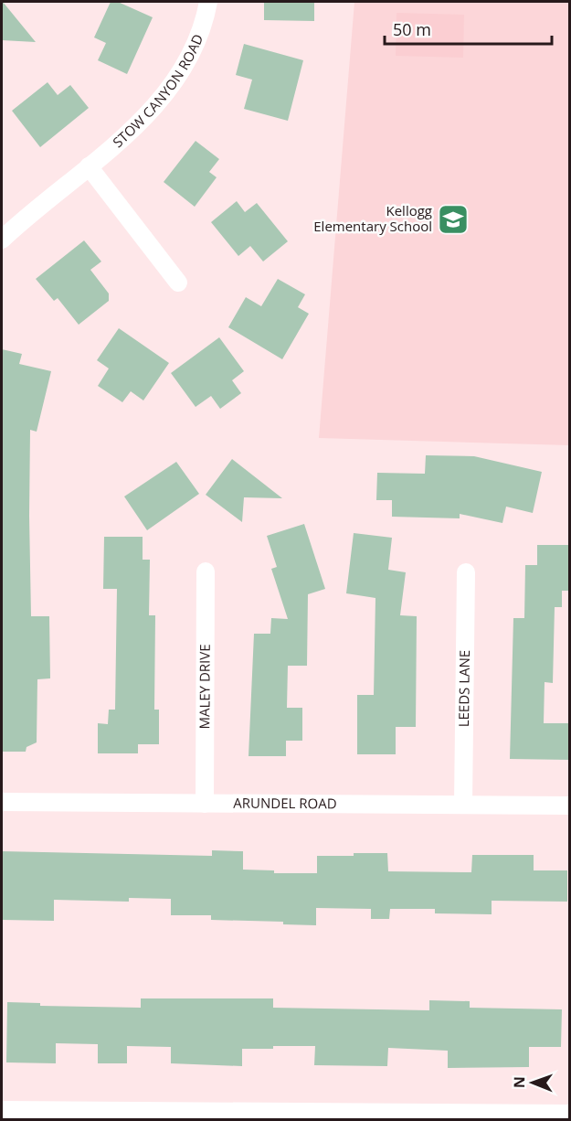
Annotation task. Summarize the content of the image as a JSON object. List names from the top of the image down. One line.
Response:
{"streets":{"street":["STOW CANYON ROAD","MALEY DRIVE","LEEDS LANE","ARUNDEL ROAD"]},"crossings":[["MALEY DRIVE","ARUNDEL ROAD"],["LEEDS LANE","ARUNDEL ROAD"]],"places":{"school or university":["Kellogg Elementary School"]},"scale_bar":"50 m","north":"left"}
